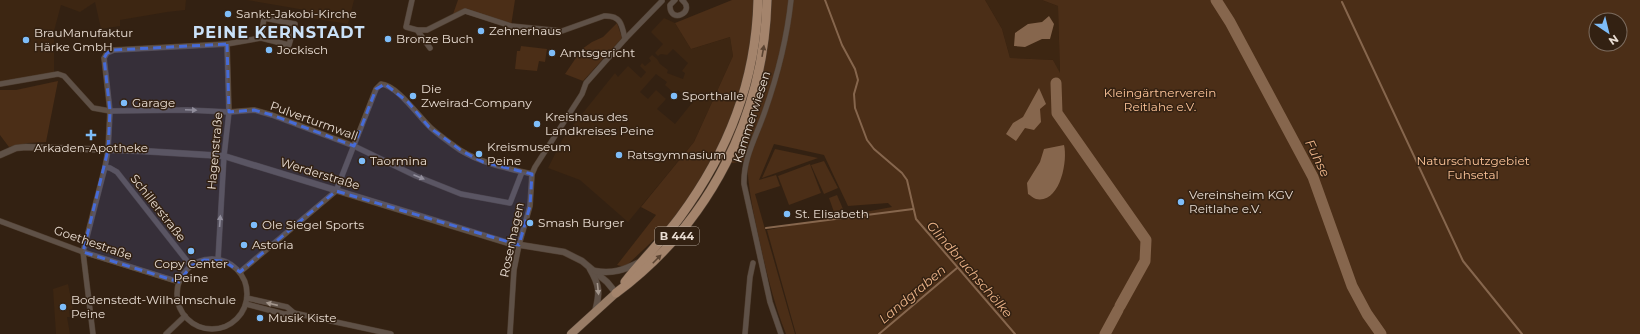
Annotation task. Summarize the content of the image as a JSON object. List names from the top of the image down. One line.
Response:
{"streets":{"highway":["B 444"],"street":["Kammerwiesen","Pulverturmwall","Hagenstraße","Werderstraße","Schillerstraße","Rosenhagen","Goethestraße"]},"crossings":[["Pulverturmwall","Hagenstraße"],["Hagenstraße","Werderstraße"],["Hagenstraße","Schillerstraße"],["Hagenstraße","Goethestraße"],["Werderstraße","B 444"],["Werderstraße","Rosenhagen"],["Schillerstraße","Goethestraße"]],"one_way":["Pulverturmwall","Hagenstraße"],"districts":["PEINE KERNSTADT"],"water":["Fuhse","Glindbruchschölke","Landgraben"],"parks":["Kleingärtnerverein Reitlahe e.V.","Naturschutzgebiet Fuhsetal"],"places":{"other":["Sankt-Jakobi-Kirche","Zehnerhaus","Bronze Buch","BrauManufaktur Härke GmbH","Jockisch","Amtsgericht","Die Zweirad-Company","Sporthalle","Garage","Kreishaus des Landkreises Peine","Kreismuseum Peine","Ratsgymnasium","Taormina","Vereinsheim KGV Reitlahe e.V.","St. Elisabeth","Smash Burger","Ole Siegel Sports","Astoria","Copy Center Peine","Bodenstedt-Wilhelmschule Peine","Musik Kiste"],"health":["Arkaden-Apotheke"]},"north":"bottom right"}
